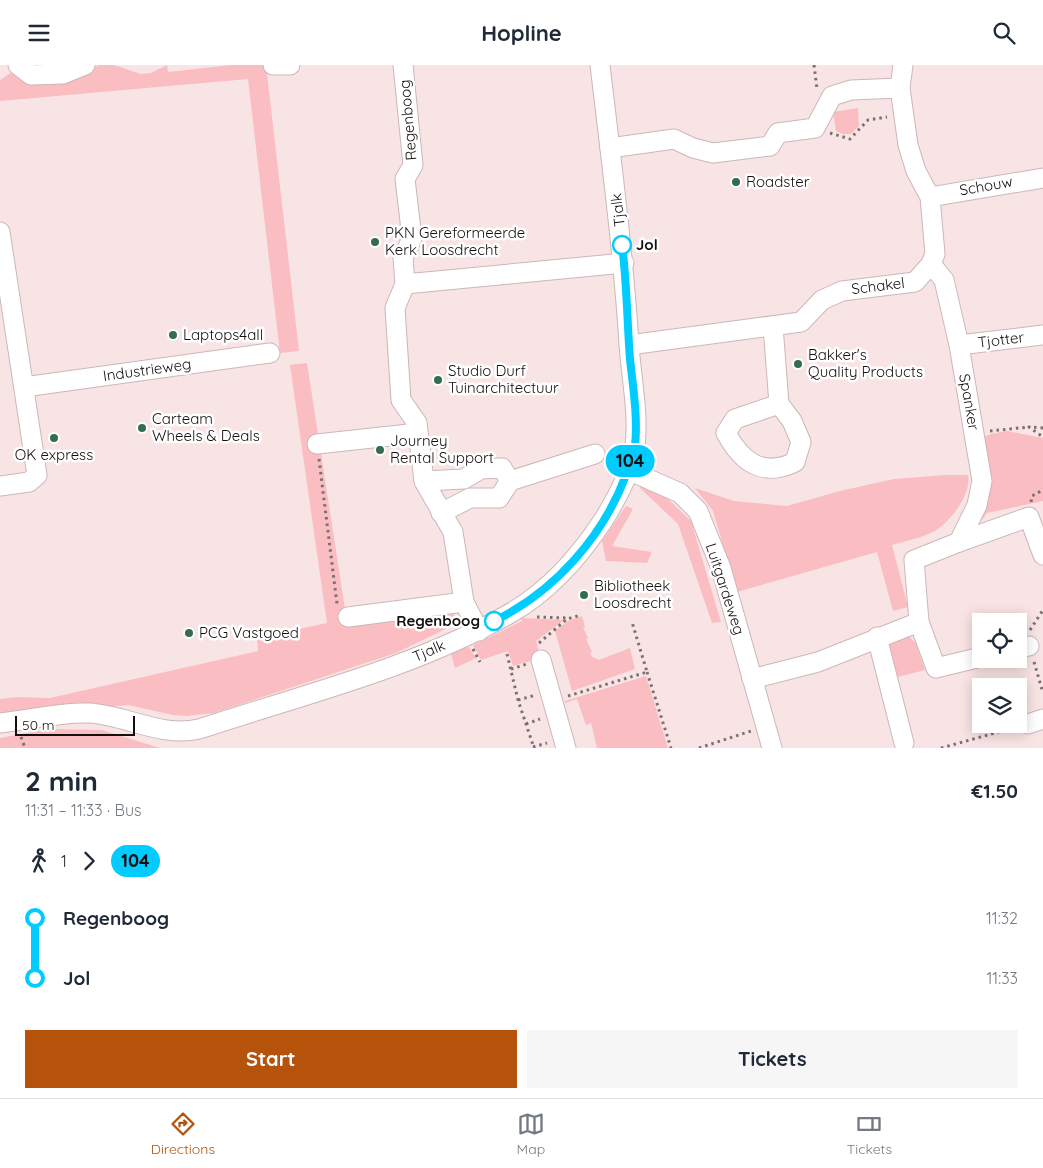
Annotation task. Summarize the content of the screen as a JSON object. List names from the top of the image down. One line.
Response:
{"streets":{"street":["Regenboog","Schouw","Tjalk","Schakel","Tjotter","Industrieweg","Spanker","Luitgardeweg"]},"crossings":[["Regenboog","Tjalk"],["Tjalk","Schakel"],["Tjalk","Luitgardeweg"],["Schakel","Spanker"],["Tjotter","Spanker"]],"places":["Roadster","PKN Gereformeerde Kerk Loosdrecht","Jol","Laptops4all","Bakker's Quality Products","Studio Durf Tuinarchitectuur","Carteam Wheels & Deals","OK express","Journey Rental Support","Bibliotheek Loosdrecht","Regenboog","PCG Vastgoed"],"lines":["bus line 104"],"scale_bar":"50 m","page":{"header":"Hopline","on_map":"104","scale":"50 m","heading":["2 min","11:31 – 11:33 · Bus","€1.50"],"legs":["1","104"],"list":[{"name":"Regenboog","value":"11:32"},{"name":"Jol","value":"11:33"}],"buttons":["Start","Tickets"],"tabs":["Directions","Map","Tickets"]}}
